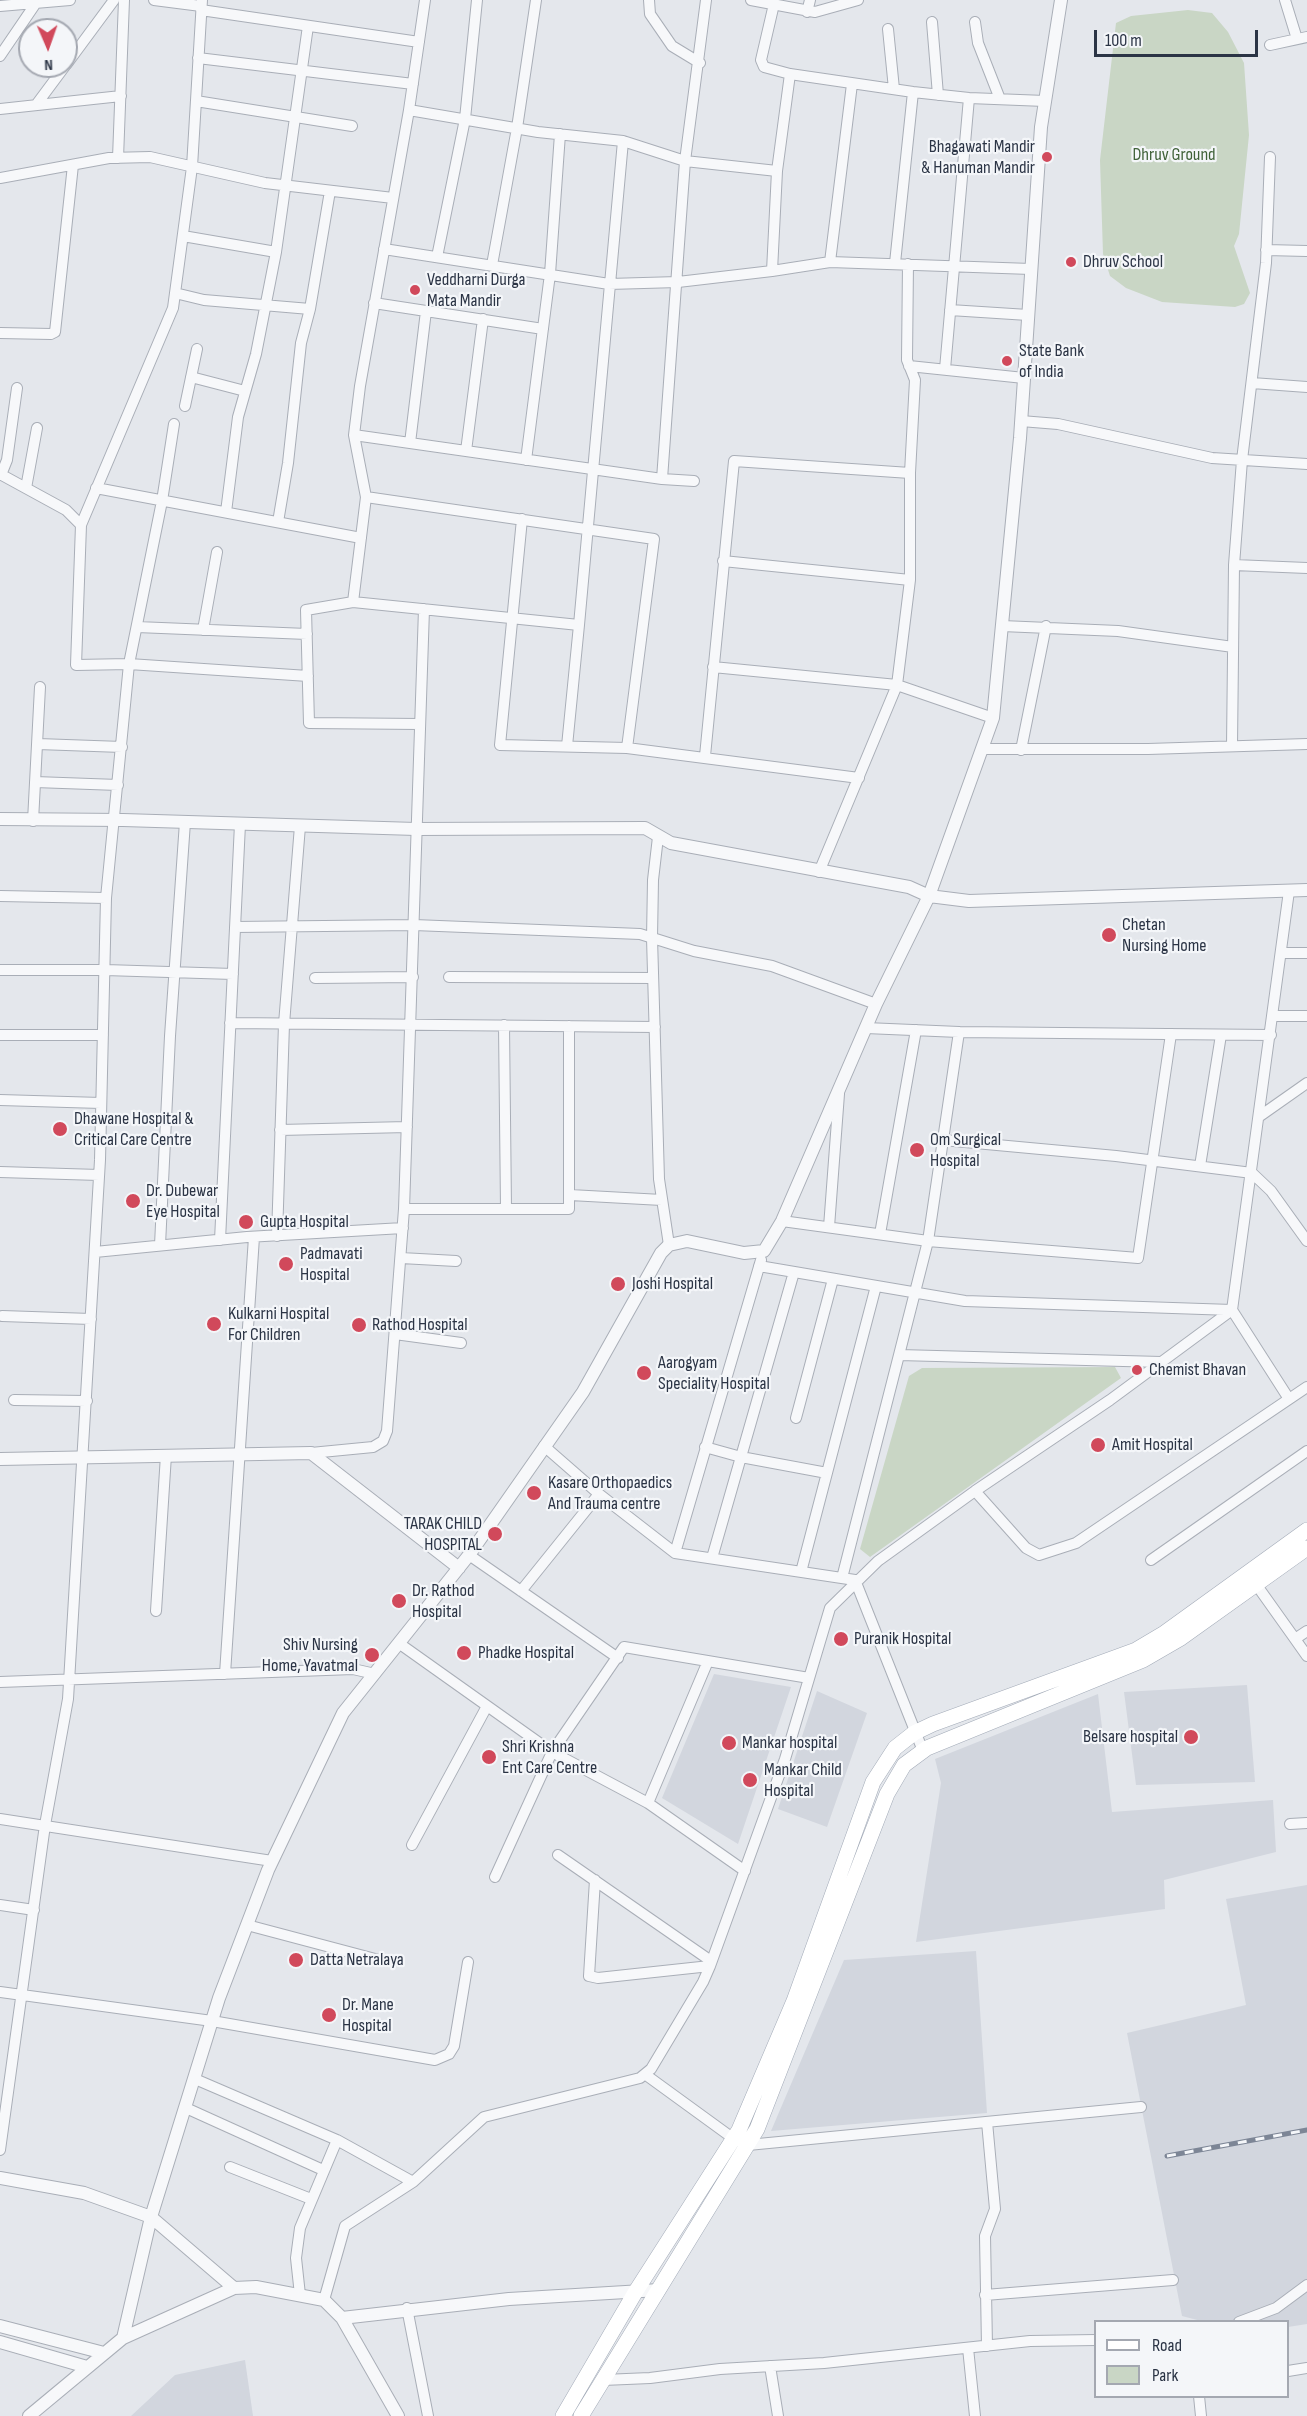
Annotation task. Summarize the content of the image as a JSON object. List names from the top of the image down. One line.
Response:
{"parks":["Dhruv Ground"],"places":["Bhagawati Mandir & Hanuman Mandir","Dhruv School","Veddharni Durga Mata Mandir","State Bank of India","Chetan Nursing Home","Dhawane Hospital & Critical Care Centre","Om Surgical Hospital","Dr. Dubewar Eye Hospital","Gupta Hospital","Padmavati Hospital","Joshi Hospital","Kulkarni Hospital For Children","Rathod Hospital","Chemist Bhavan","Aarogyam Speciality Hospital","Amit Hospital","Kasare Orthopaedics And Trauma centre","TARAK CHILD HOSPITAL","Dr. Rathod Hospital","Puranik Hospital","Phadke Hospital","Shiv Nursing Home, Yavatmal","Belsare hospital","Mankar hospital","Shri Krishna Ent Care Centre","Mankar Child Hospital","Datta Netralaya","Dr. Mane Hospital"],"legend":["Road","Park"],"scale_bar":"100 m","north":"bottom"}
